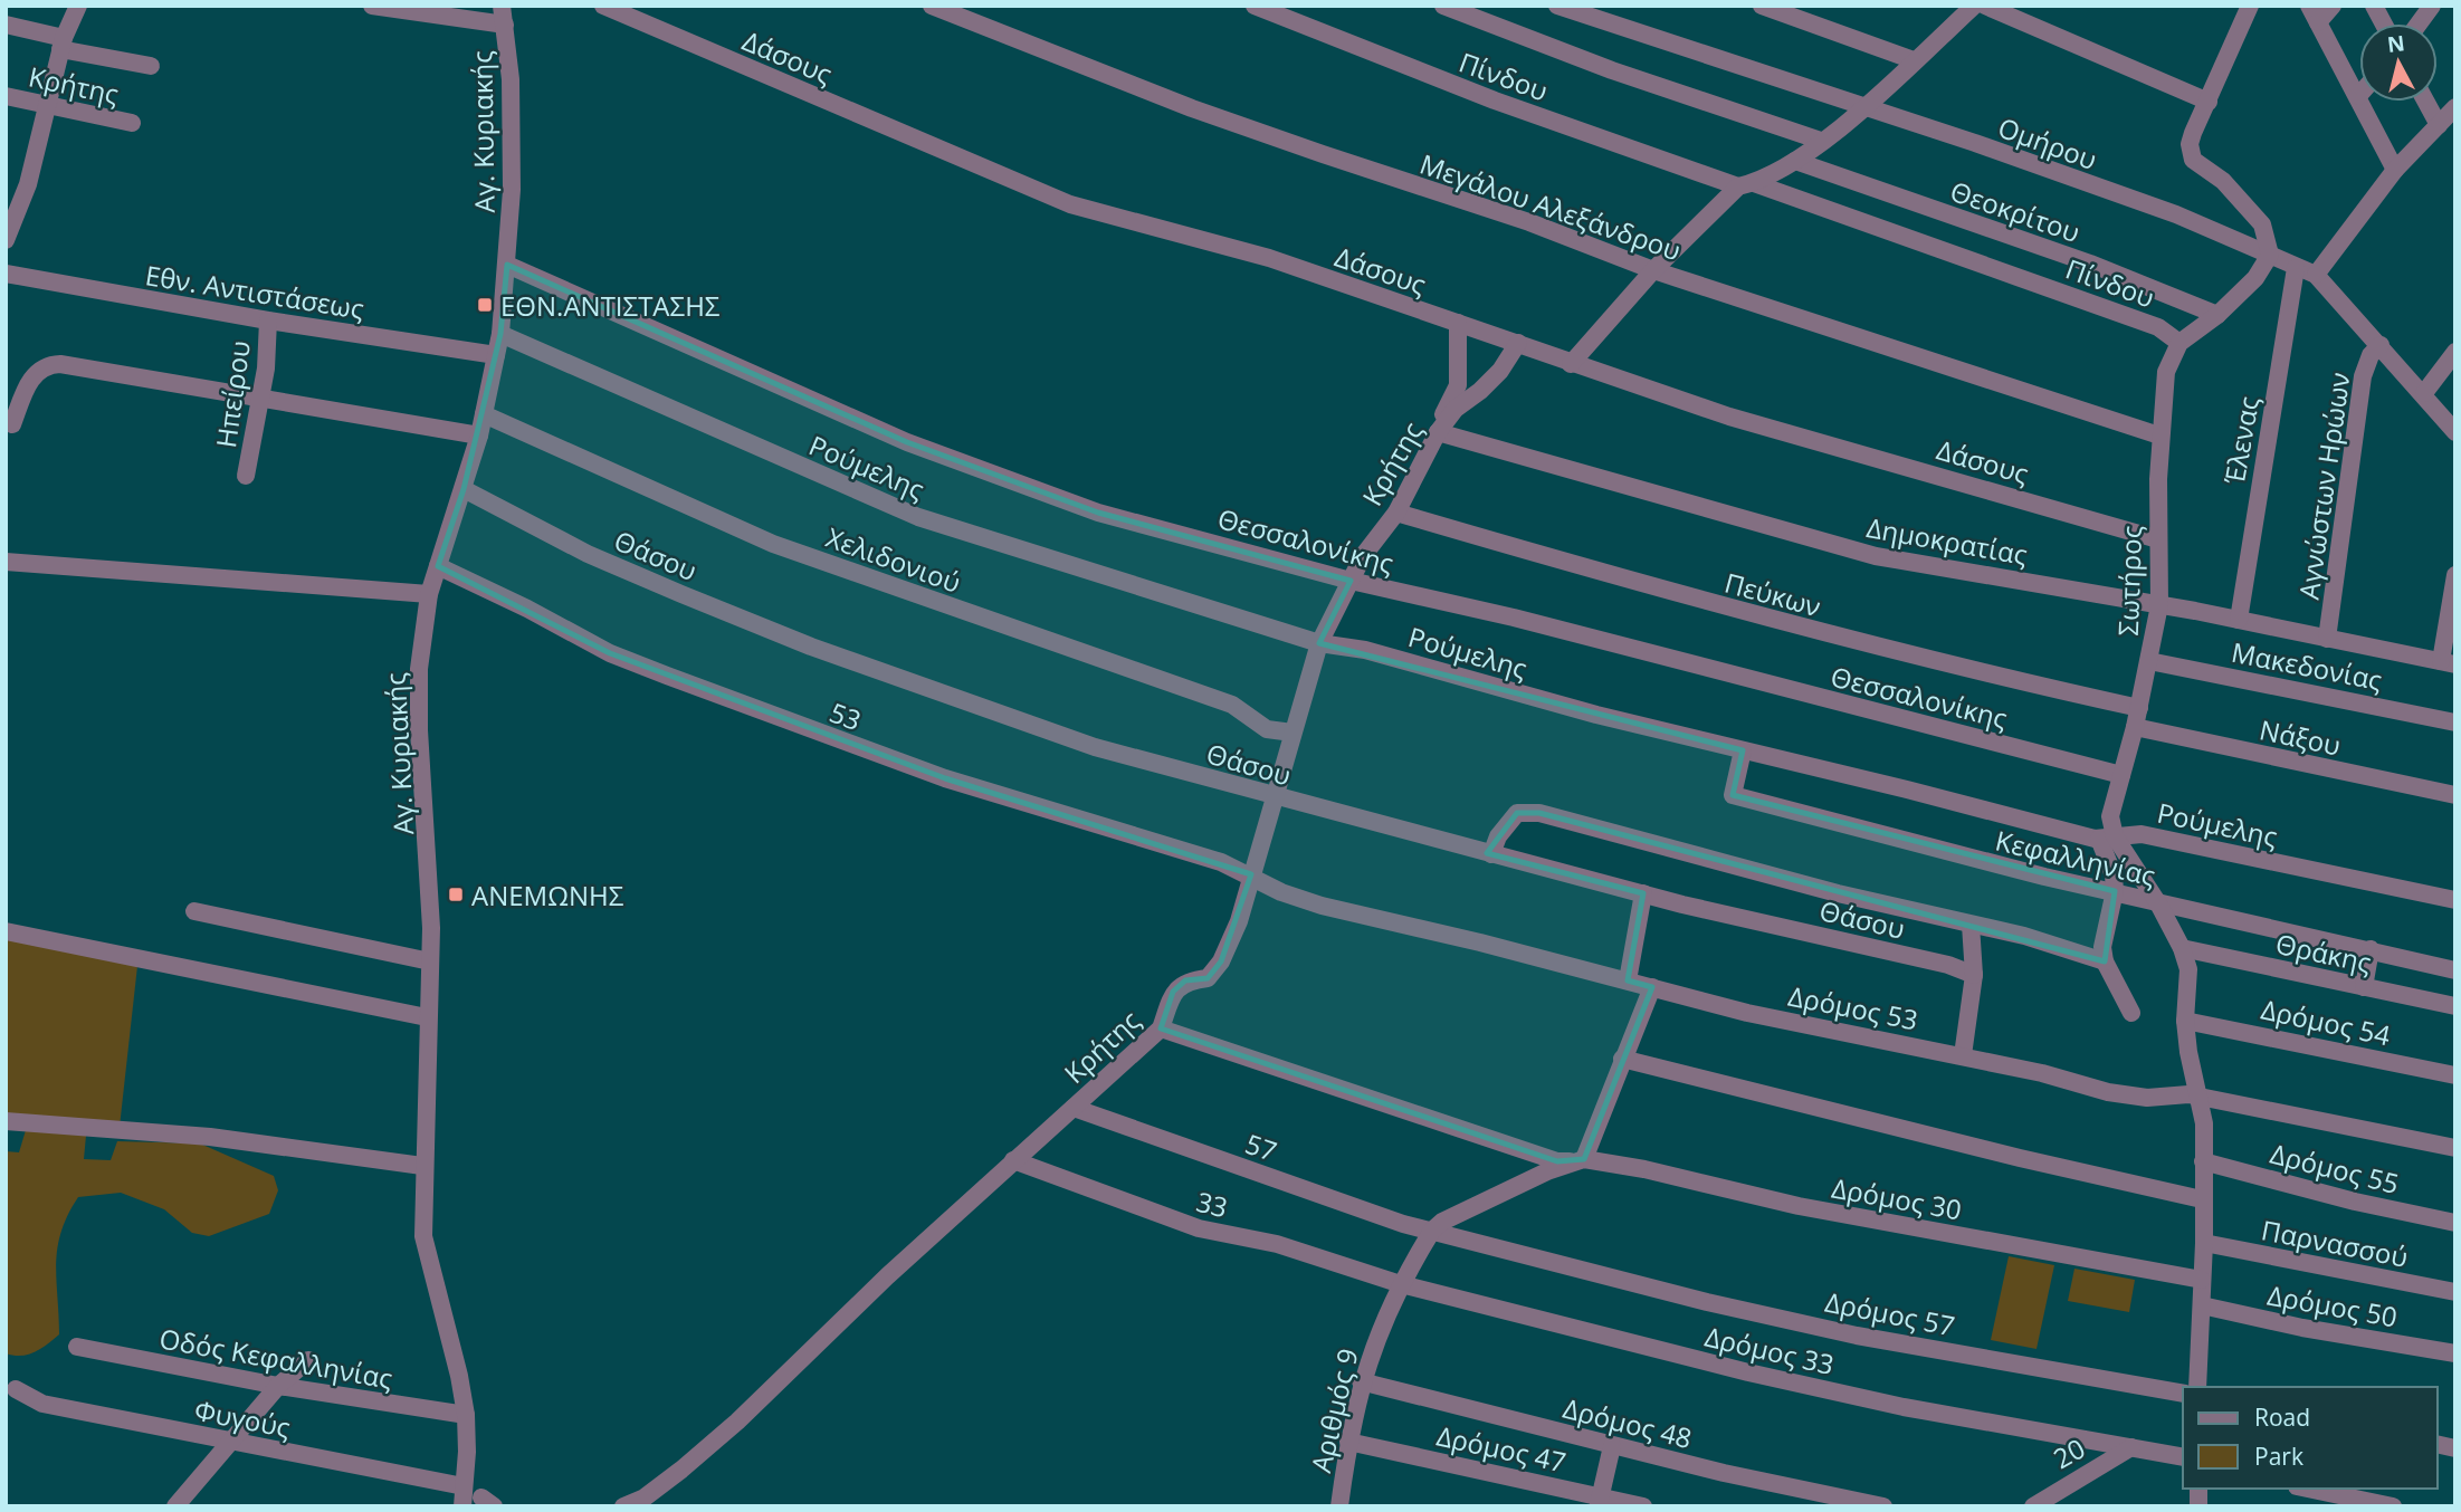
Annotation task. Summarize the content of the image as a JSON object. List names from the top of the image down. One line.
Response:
{"streets":{"street":["Δάσους","Πίνδου","Κρήτης","Αγ. Κυριακής","Ομήρου","Μεγάλου Αλεξάνδρου","Θεοκρίτου","Εθν. Αντιστάσεως","Ηπείρου","Έλενας","Ρούμελης","Αγνώστων Ηρώων","Θεσσαλονίκης","Δημοκρατίας","Θάσου","Χελιδονιού","Σωτήρος","Πεύκων","Μακεδονίας","53","Νάξου","Κεφαλληνίας","Θράκης","Δρόμος 53","Δρόμος 54","57","Δρόμος 55","Δρόμος 30","33","Παρνασσού","Δρόμος 50","Δρόμος 57","Δρόμος 33","Οδός Κεφαλληνίας","Αριθμός 9","Φυγούς","Δρόμος 48","Δρόμος 47","20"]},"crossings":[["Δάσους","Κρήτης"],["Δάσους","Σωτήρος"],["Πίνδου","Σωτήρος"],["Κρήτης","Ρούμελης"],["Κρήτης","Θεσσαλονίκης"],["Κρήτης","Δημοκρατίας"],["Κρήτης","Θάσου"],["Κρήτης","Χελιδονιού"],["Κρήτης","Πεύκων"],["Κρήτης","53"],["Κρήτης","Δρόμος 53"],["Κρήτης","57"],["Κρήτης","Δρόμος 30"],["Κρήτης","33"],["Αγ. Κυριακής","Εθν. Αντιστάσεως"],["Αγ. Κυριακής","Ρούμελης"],["Αγ. Κυριακής","Θεσσαλονίκης"],["Αγ. Κυριακής","Θάσου"],["Αγ. Κυριακής","Χελιδονιού"],["Αγ. Κυριακής","53"],["Αγ. Κυριακής","Οδός Κεφαλληνίας"],["Αγ. Κυριακής","Φυγούς"],["Ομήρου","Έλενας"],["Ομήρου","Αγνώστων Ηρώων"],["Μεγάλου Αλεξάνδρου","Σωτήρος"],["Εθν. Αντιστάσεως","Ηπείρου"],["Έλενας","Δημοκρατίας"],["Ρούμελης","Σωτήρος"],["Ρούμελης","Κεφαλληνίας"],["Αγνώστων Ηρώων","Δημοκρατίας"],["Θεσσαλονίκης","Σωτήρος"],["Δημοκρατίας","Σωτήρος"],["Σωτήρος","Πεύκων"],["Σωτήρος","Μακεδονίας"],["Σωτήρος","Νάξου"],["53","Δρόμος 53"],["57","Δρόμος 57"],["57","Αριθμός 9"],["33","Δρόμος 33"],["33","Αριθμός 9"],["Δρόμος 33","Αριθμός 9"],["Δρόμος 33","20"],["Αριθμός 9","Δρόμος 48"],["Αριθμός 9","Δρόμος 47"]],"places":{"transit":["ΕΘΝ.ΑΝΤΙΣΤΑΣΗΣ","ΑΝΕΜΩΝΗΣ"]},"legend":["Road","Park"],"north":"top"}
